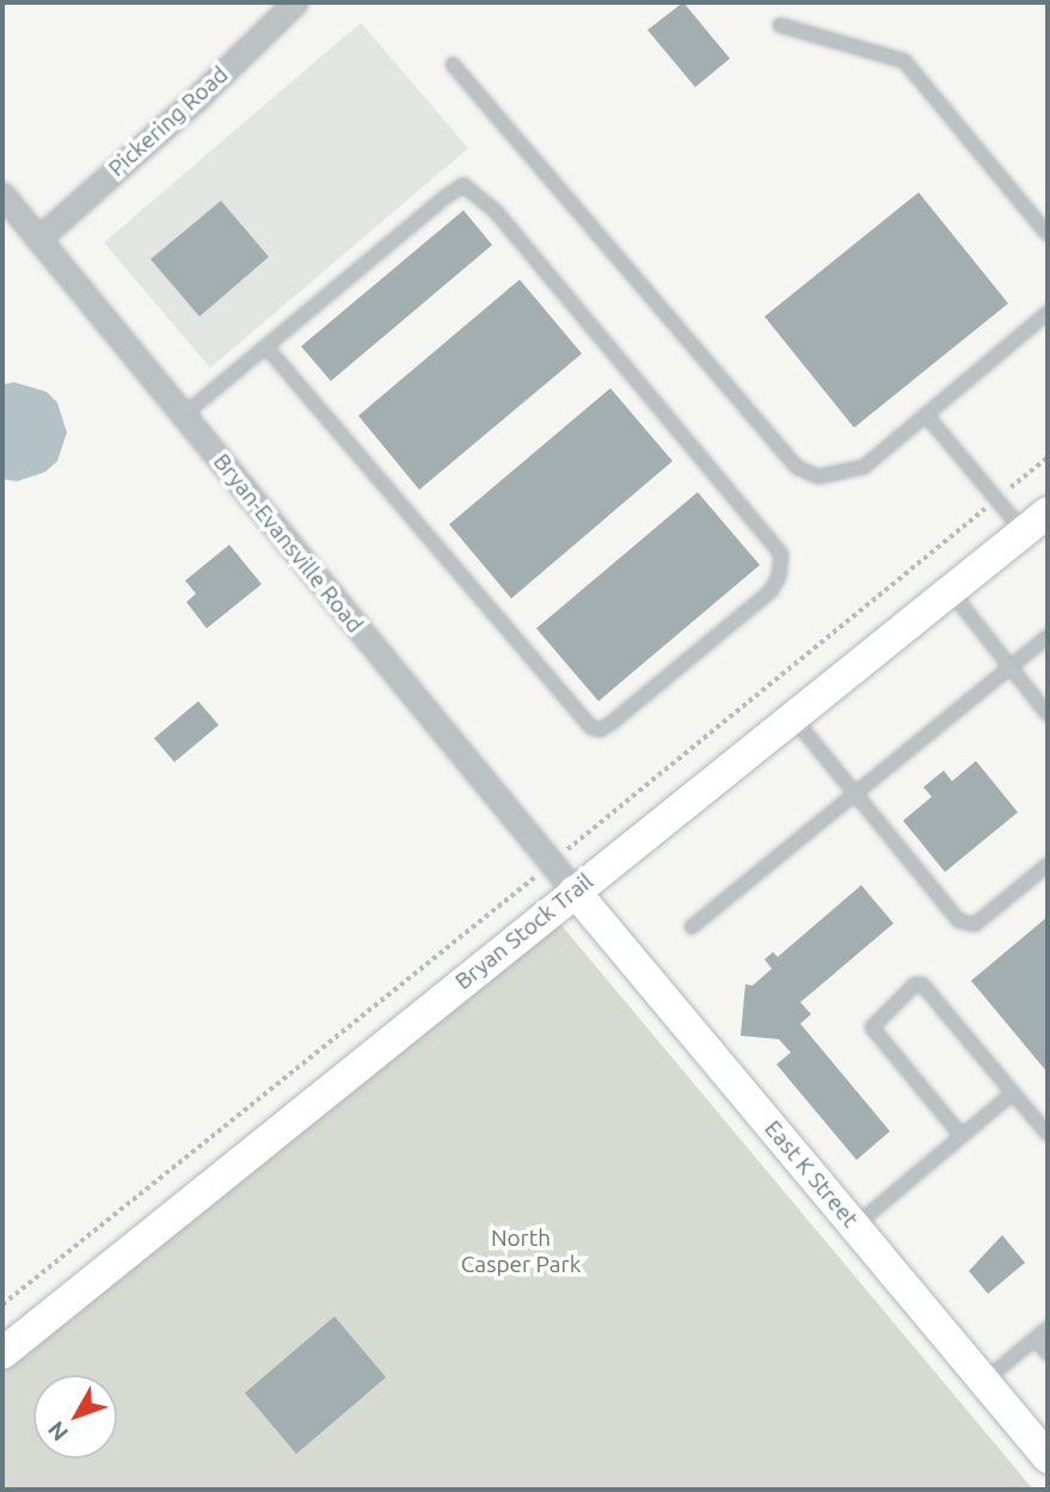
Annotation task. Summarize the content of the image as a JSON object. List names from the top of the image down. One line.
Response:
{"streets":{"main road":["Bryan Stock Trail","East K Street"],"street":["Pickering Road","Bryan-Evansville Road"]},"crossings":[["Pickering Road","Bryan-Evansville Road"],["Bryan-Evansville Road","Bryan Stock Trail"],["Bryan-Evansville Road","East K Street"],["Bryan Stock Trail","East K Street"]],"parks":["North Casper Park"],"north":"bottom left"}
